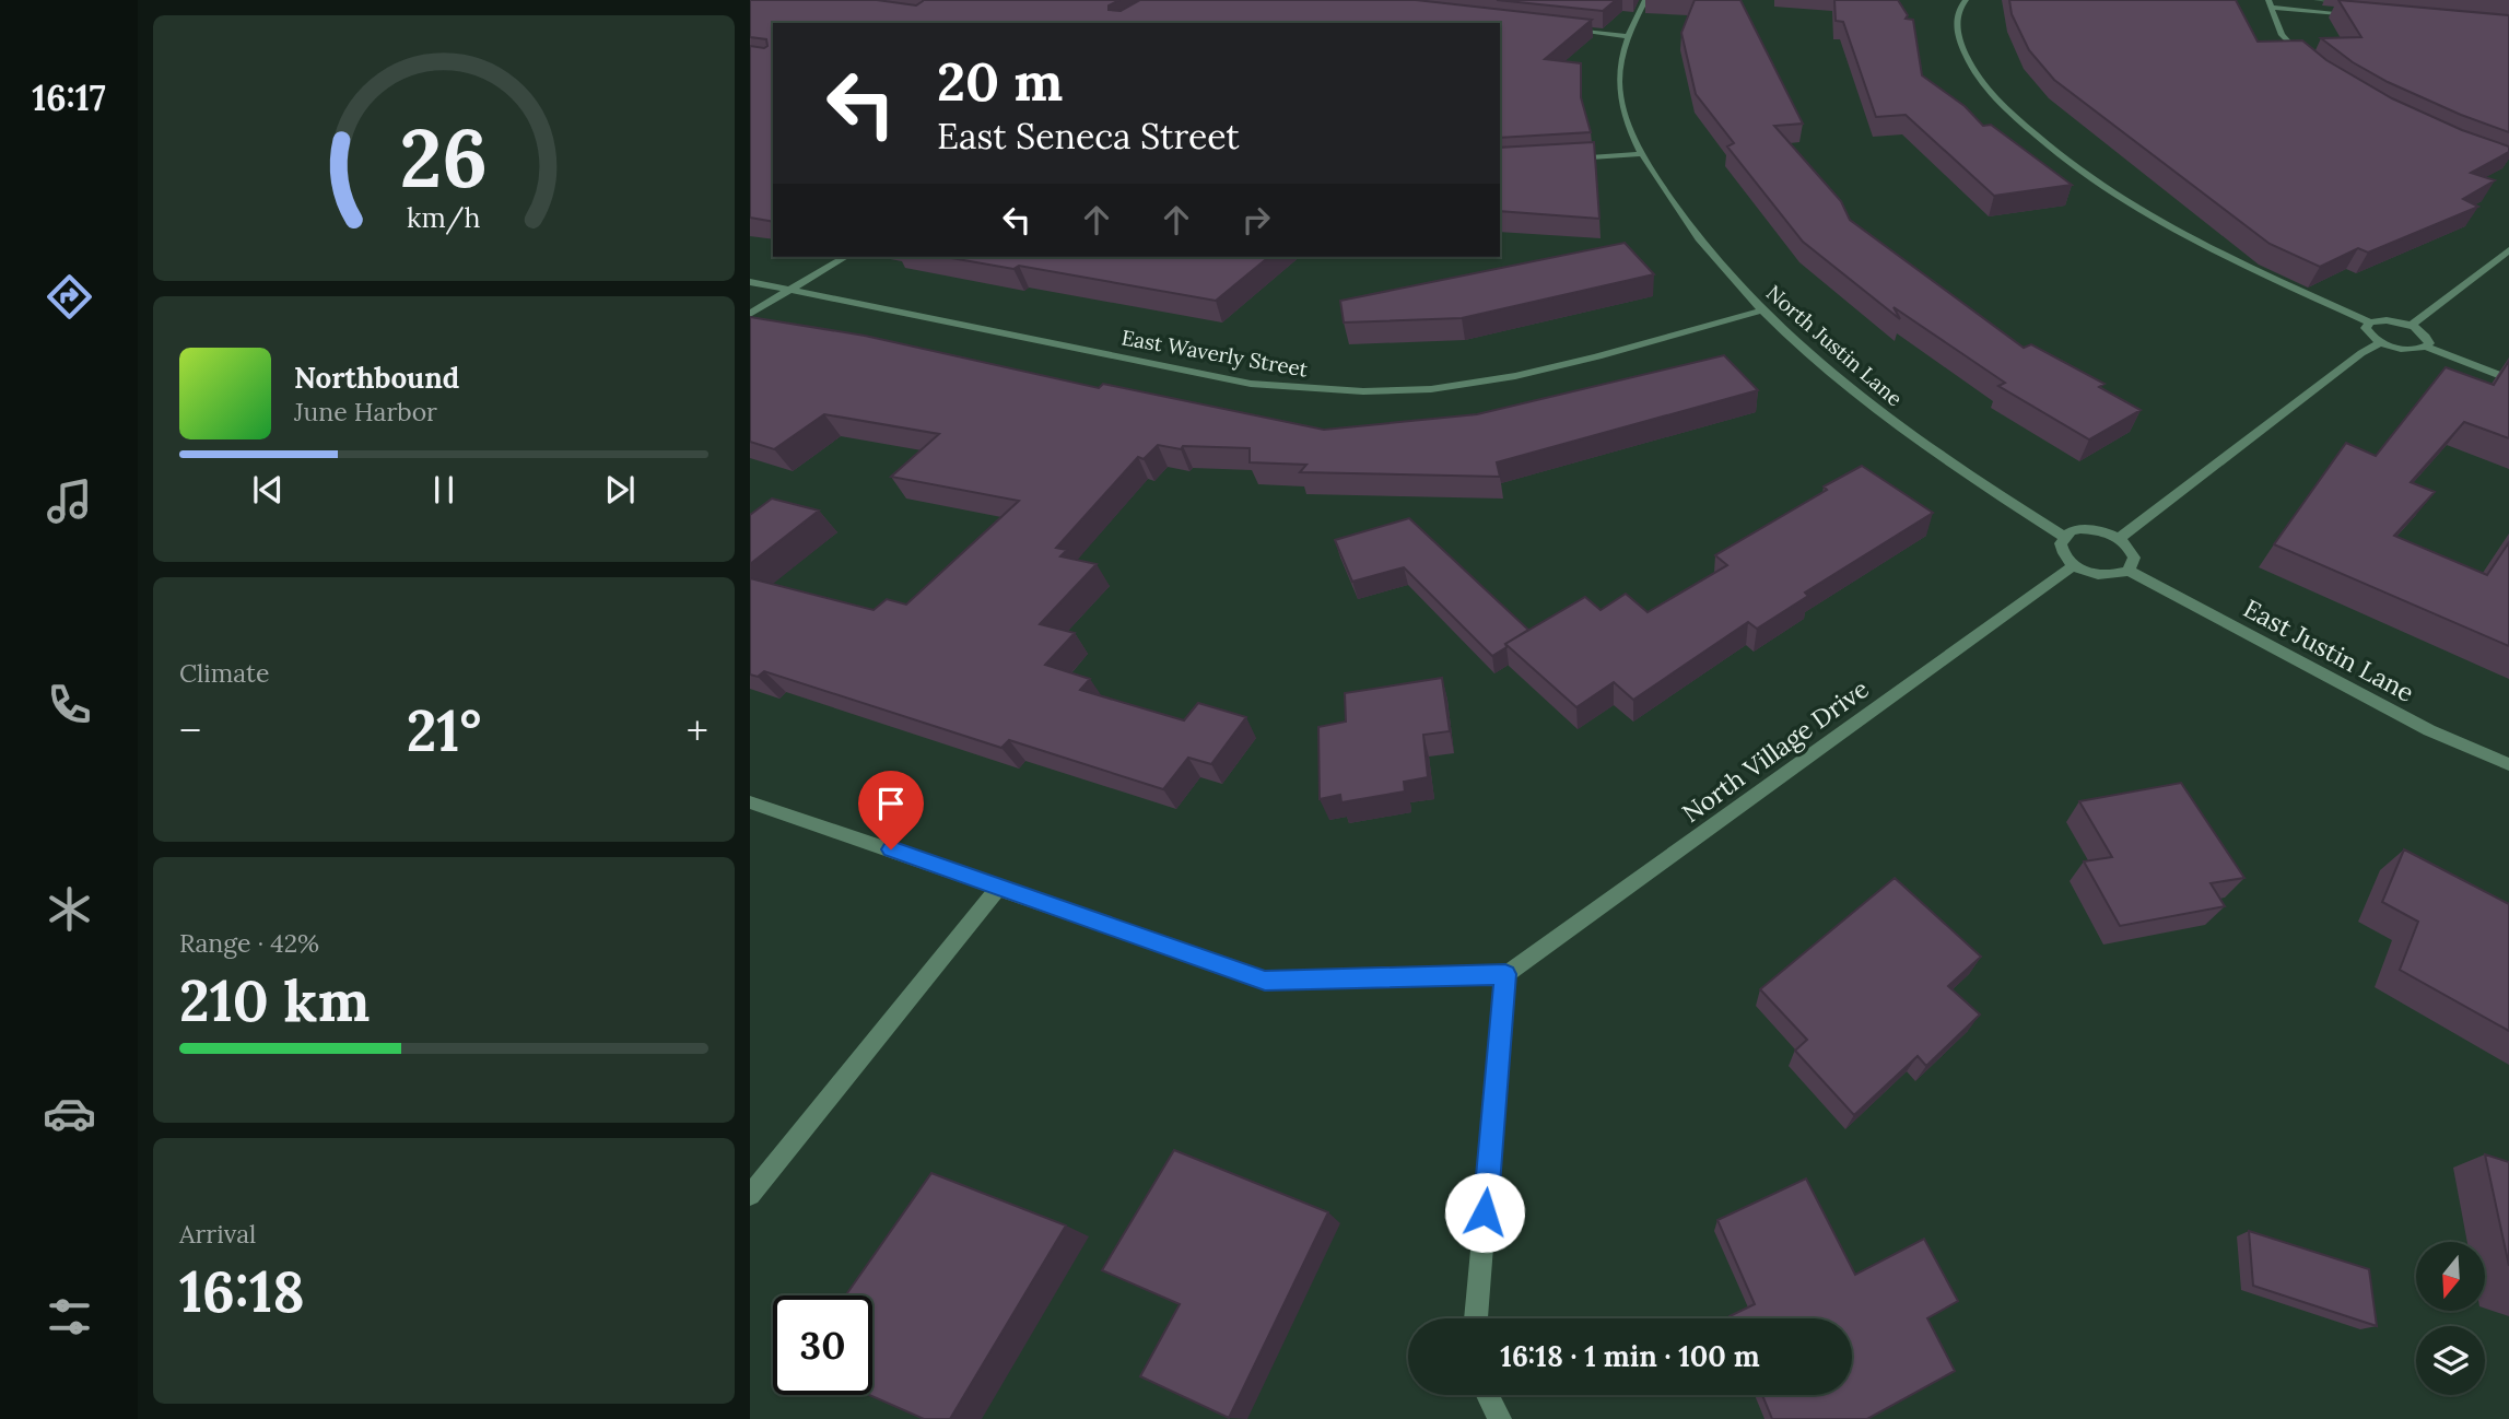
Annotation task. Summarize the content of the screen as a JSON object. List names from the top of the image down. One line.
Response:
{"streets":{"street":["North Justin Lane","East Waverly Street","East Justin Lane","North Village Drive"]},"crossings":[["North Justin Lane","East Waverly Street"],["North Justin Lane","East Justin Lane"],["North Justin Lane","North Village Drive"],["East Justin Lane","North Village Drive"]],"north":"bottom","page":{"tabs":"16:17","turn":["20 m","East Seneca Street"],"song":["Northbound","June Harbor"],"tile":["Climate",["Range · 42%","210 km"],["Arrival","16:18"]],"heat":["−","21°","+"],"limit":"30","trip":"16:18 · 1 min · 100 m","gauge":["26","km/h"]}}
